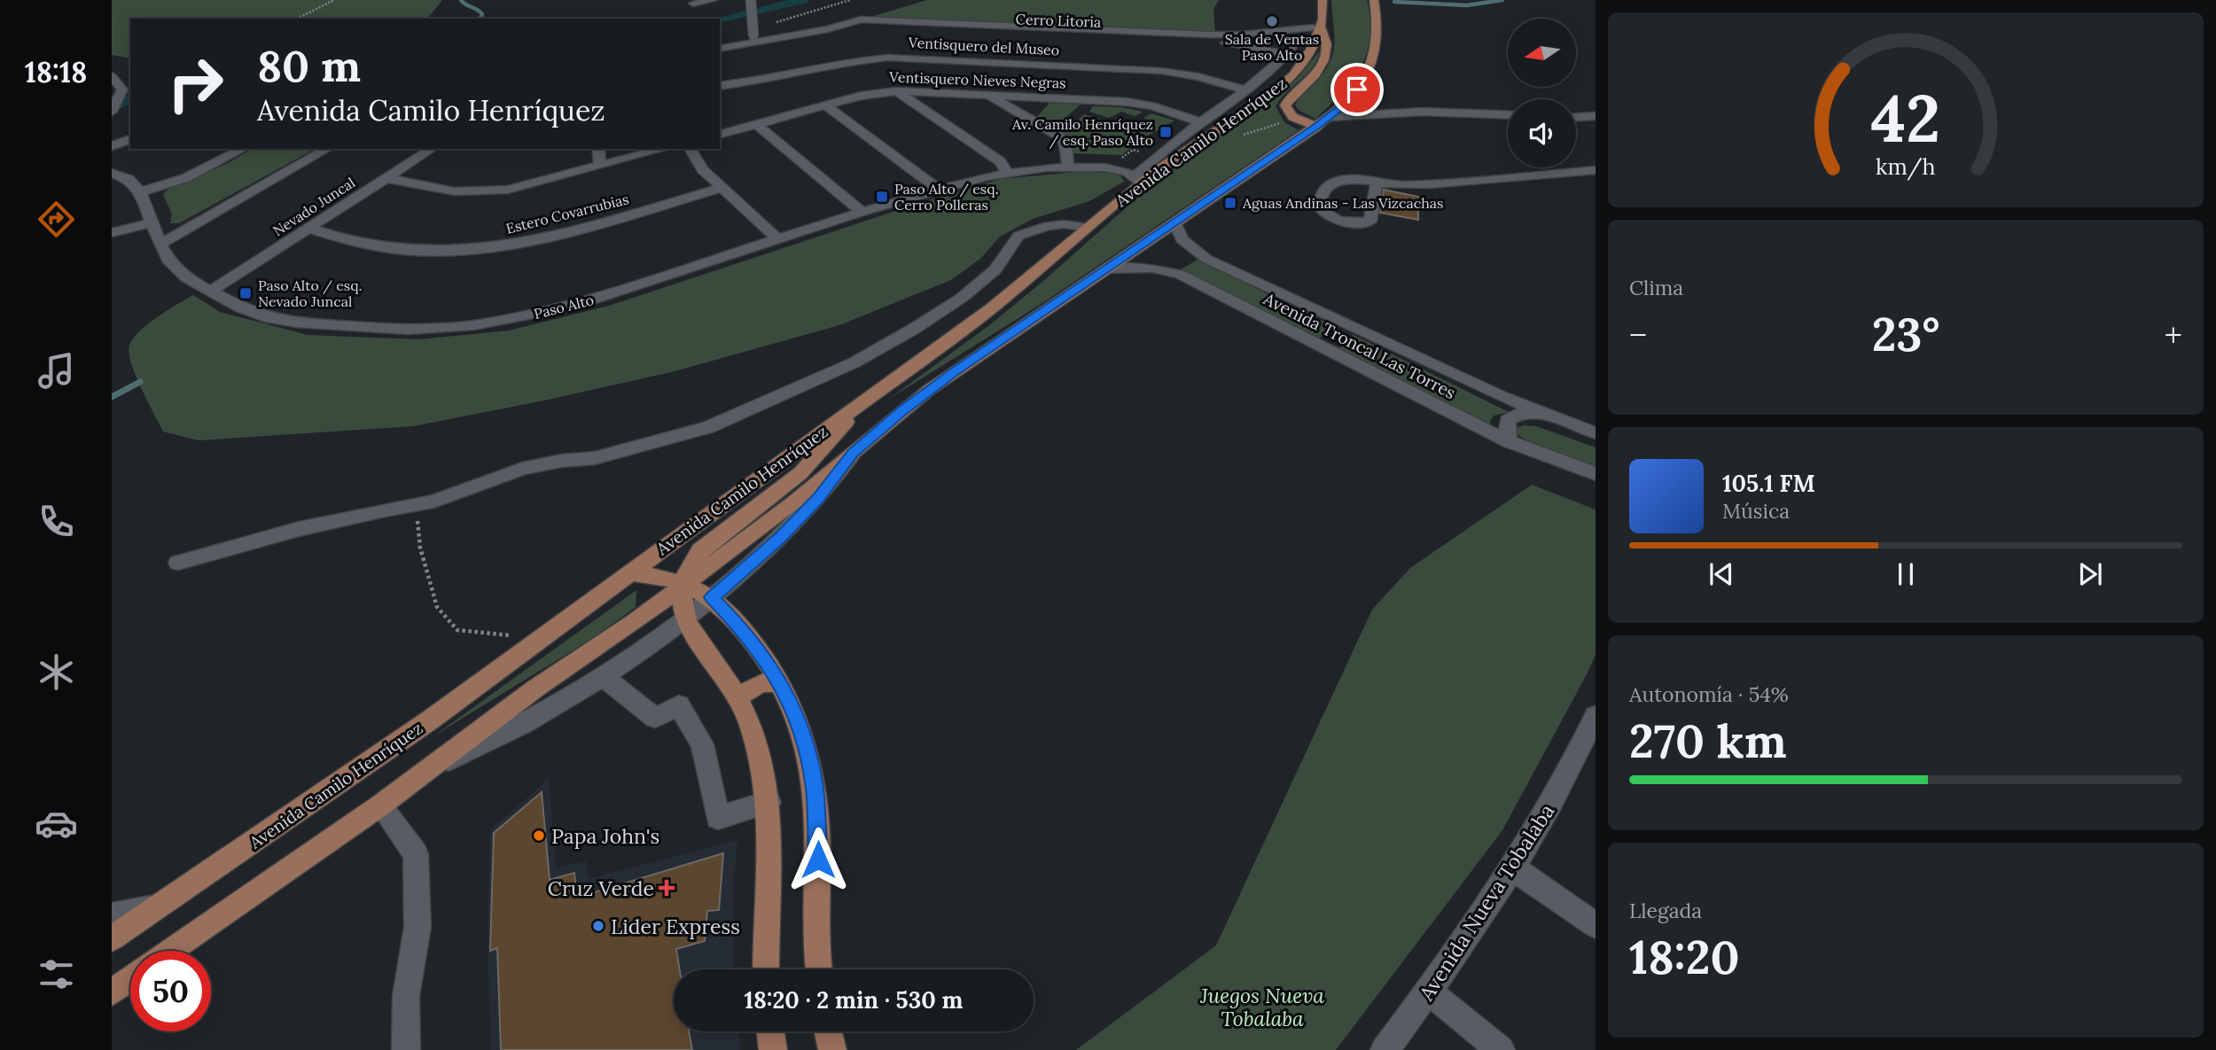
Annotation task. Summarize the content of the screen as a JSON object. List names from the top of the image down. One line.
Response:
{"streets":{"main road":["Avenida Camilo Henríquez"],"street":["Cerro Litoria","Ventisquero del Museo","Ventisquero Nieves Negras","Nevado Juncal","Estero Covarrubias","Paso Alto","Avenida Troncal Las Torres","Avenida Nueva Tobalaba"]},"crossings":[["Avenida Camilo Henríquez","Paso Alto"],["Nevado Juncal","Estero Covarrubias"],["Nevado Juncal","Paso Alto"]],"parks":["Juegos Nueva Tobalaba"],"places":{"other":["Sala de Ventas Paso Alto","Papa John's","Lider Express"],"transit":["Av. Camilo Henríquez / esq. Paso Alto","Paso Alto / esq. Cerro Polleras","Aguas Andinas - Las Vizcachas","Paso Alto / esq. Nevado Juncal"],"health":["Cruz Verde"]},"north":"left","page":{"tabs":"18:18","turn":["80 m","Avenida Camilo Henríquez"],"tile":["Clima",["Autonomía · 54%","270 km"],["Llegada","18:20"]],"heat":["−","23°","+"],"song":["105.1 FM","Música"],"limit":"50","trip":"18:20 · 2 min · 530 m","gauge":["42","km/h"]}}
